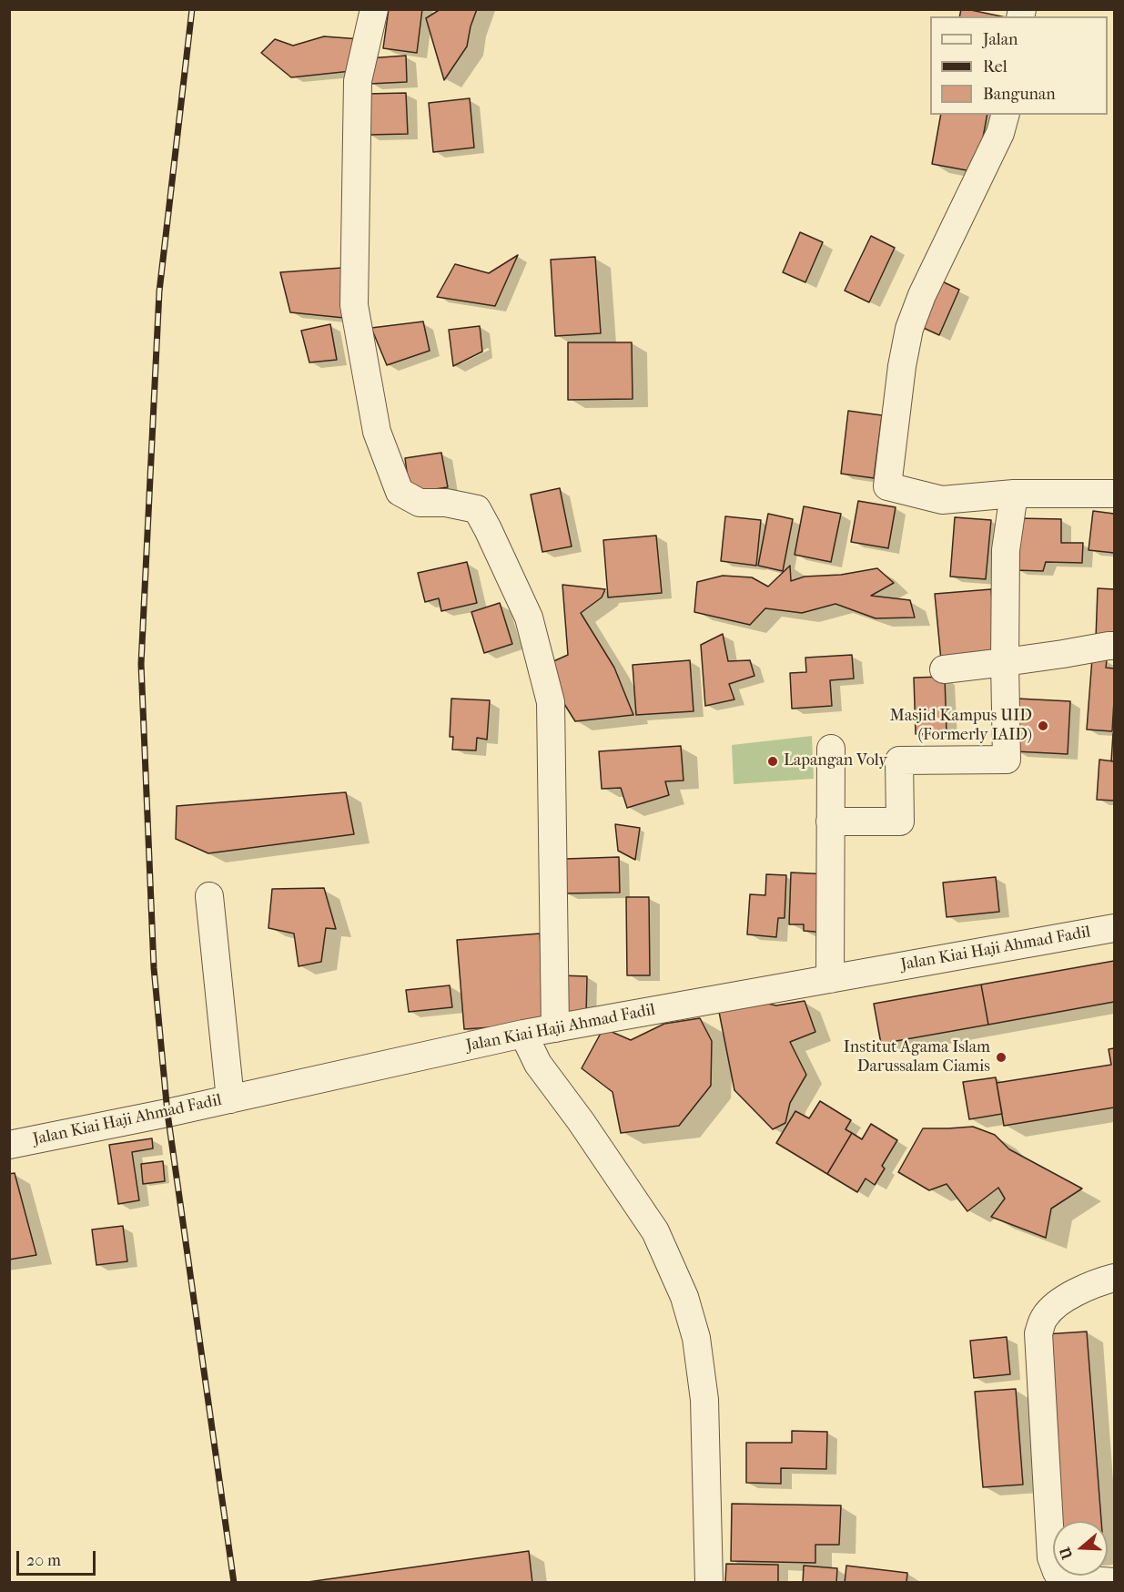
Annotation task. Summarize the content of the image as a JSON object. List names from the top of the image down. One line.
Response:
{"streets":{"street":["Jalan Kiai Haji Ahmad Fadil"]},"places":["Masjid Kampus UID (Formerly IAID)","Lapangan Voly","Institut Agama Islam Darussalam Ciamis"],"legend":["Jalan","Rel","Bangunan"],"scale_bar":"20 m","north":"left"}
